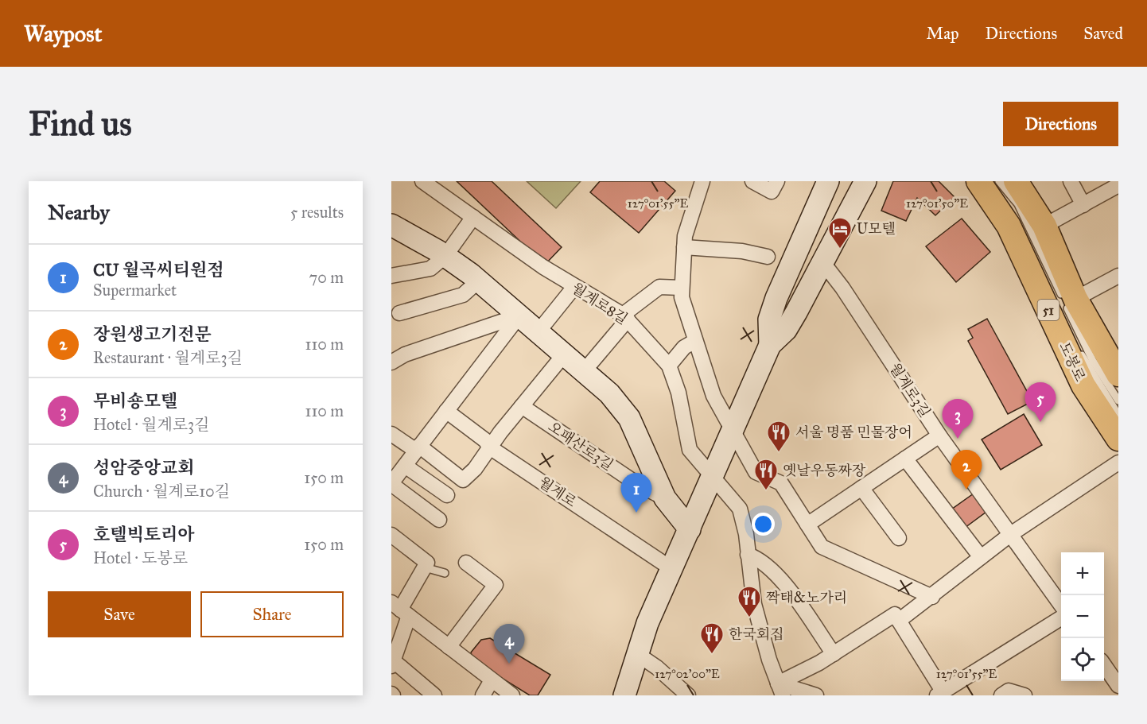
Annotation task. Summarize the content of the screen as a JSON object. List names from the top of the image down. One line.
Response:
{"streets":{"main road":["51","도봉로","오패산로3길"],"street":["월계로8길","월계로3길","월계로"]},"places":{"hotel":["U모텔"],"restaurant":["서울 명품 민물장어","옛날우동짜장","짝태&노가리","한국회집"]},"page":{"header":"Waypost","nav":["Map","Directions","Saved"],"buttons":["Directions",["Save","Share"]],"title":"Find us","heading":["Nearby","5 results"],"list":[{"mark":"1","name":"CU 월곡씨티원점","note":"Supermarket","value":"70 m"},{"mark":"2","name":"장원생고기전문","note":"Restaurant · 월계로3길","value":"110 m"},{"mark":"3","name":"무비숑모텔","note":"Hotel · 월계로3길","value":"110 m"},{"mark":"4","name":"성암중앙교회","note":"Church · 월계로10길","value":"150 m"},{"mark":"5","name":"호텔빅토리아","note":"Hotel · 도봉로","value":"150 m"}],"pins":["5","3","2","1","4"],"map_buttons":["+","−"]},"coordinates":["127°01'55\"E","127°01'50\"E","127°02'00\"E"]}
